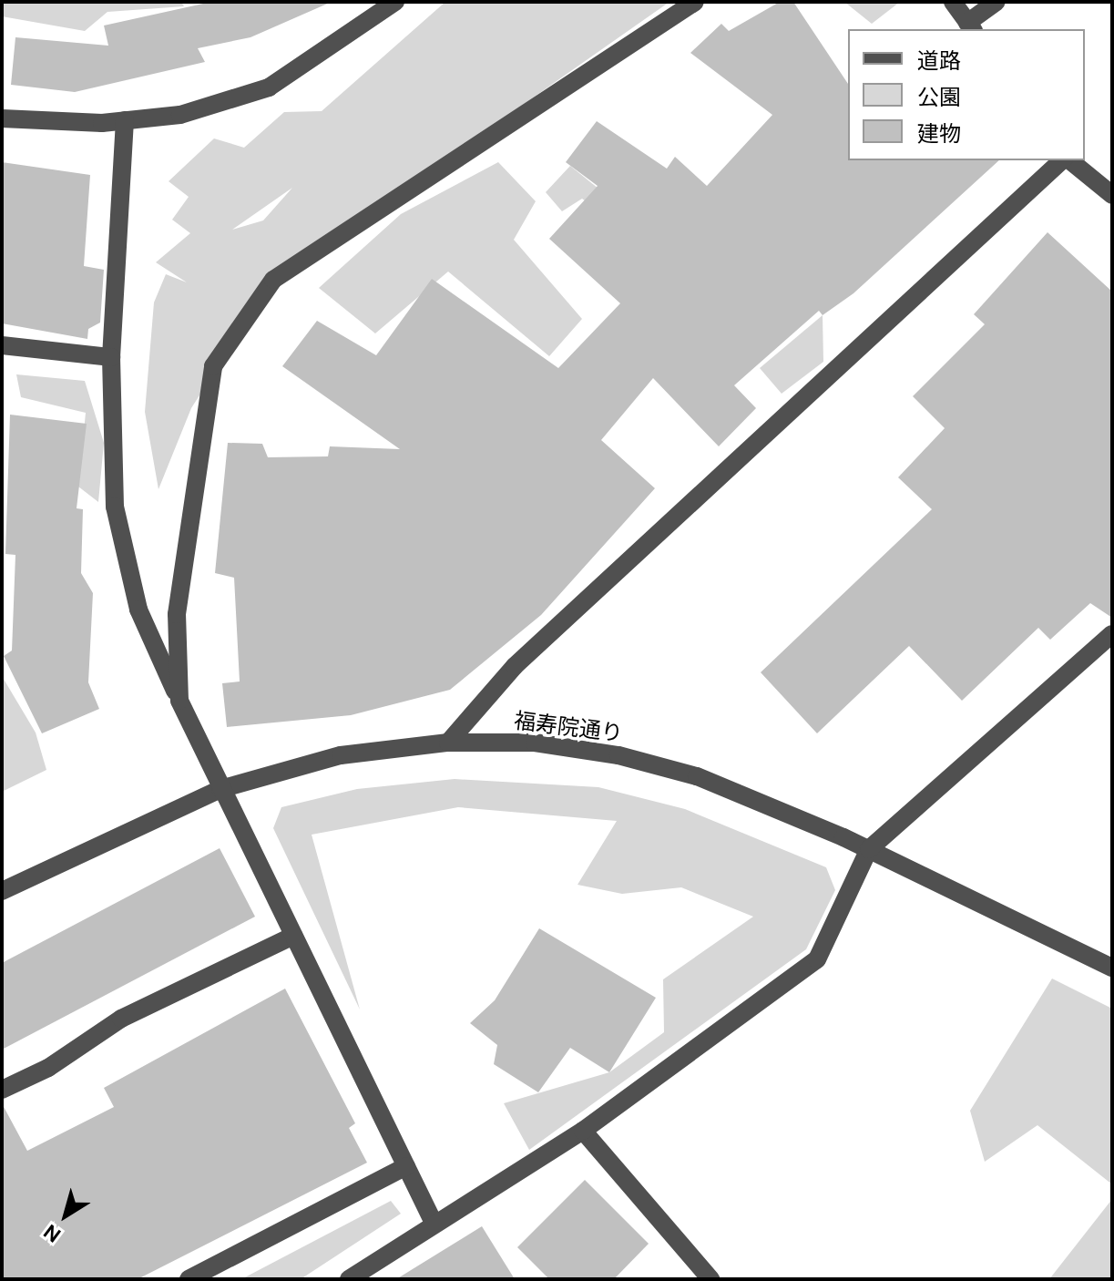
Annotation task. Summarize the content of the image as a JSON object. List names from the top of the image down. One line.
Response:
{"streets":{"street":["福寿院通り"]},"legend":["道路","公園","建物"],"north":"bottom left"}
